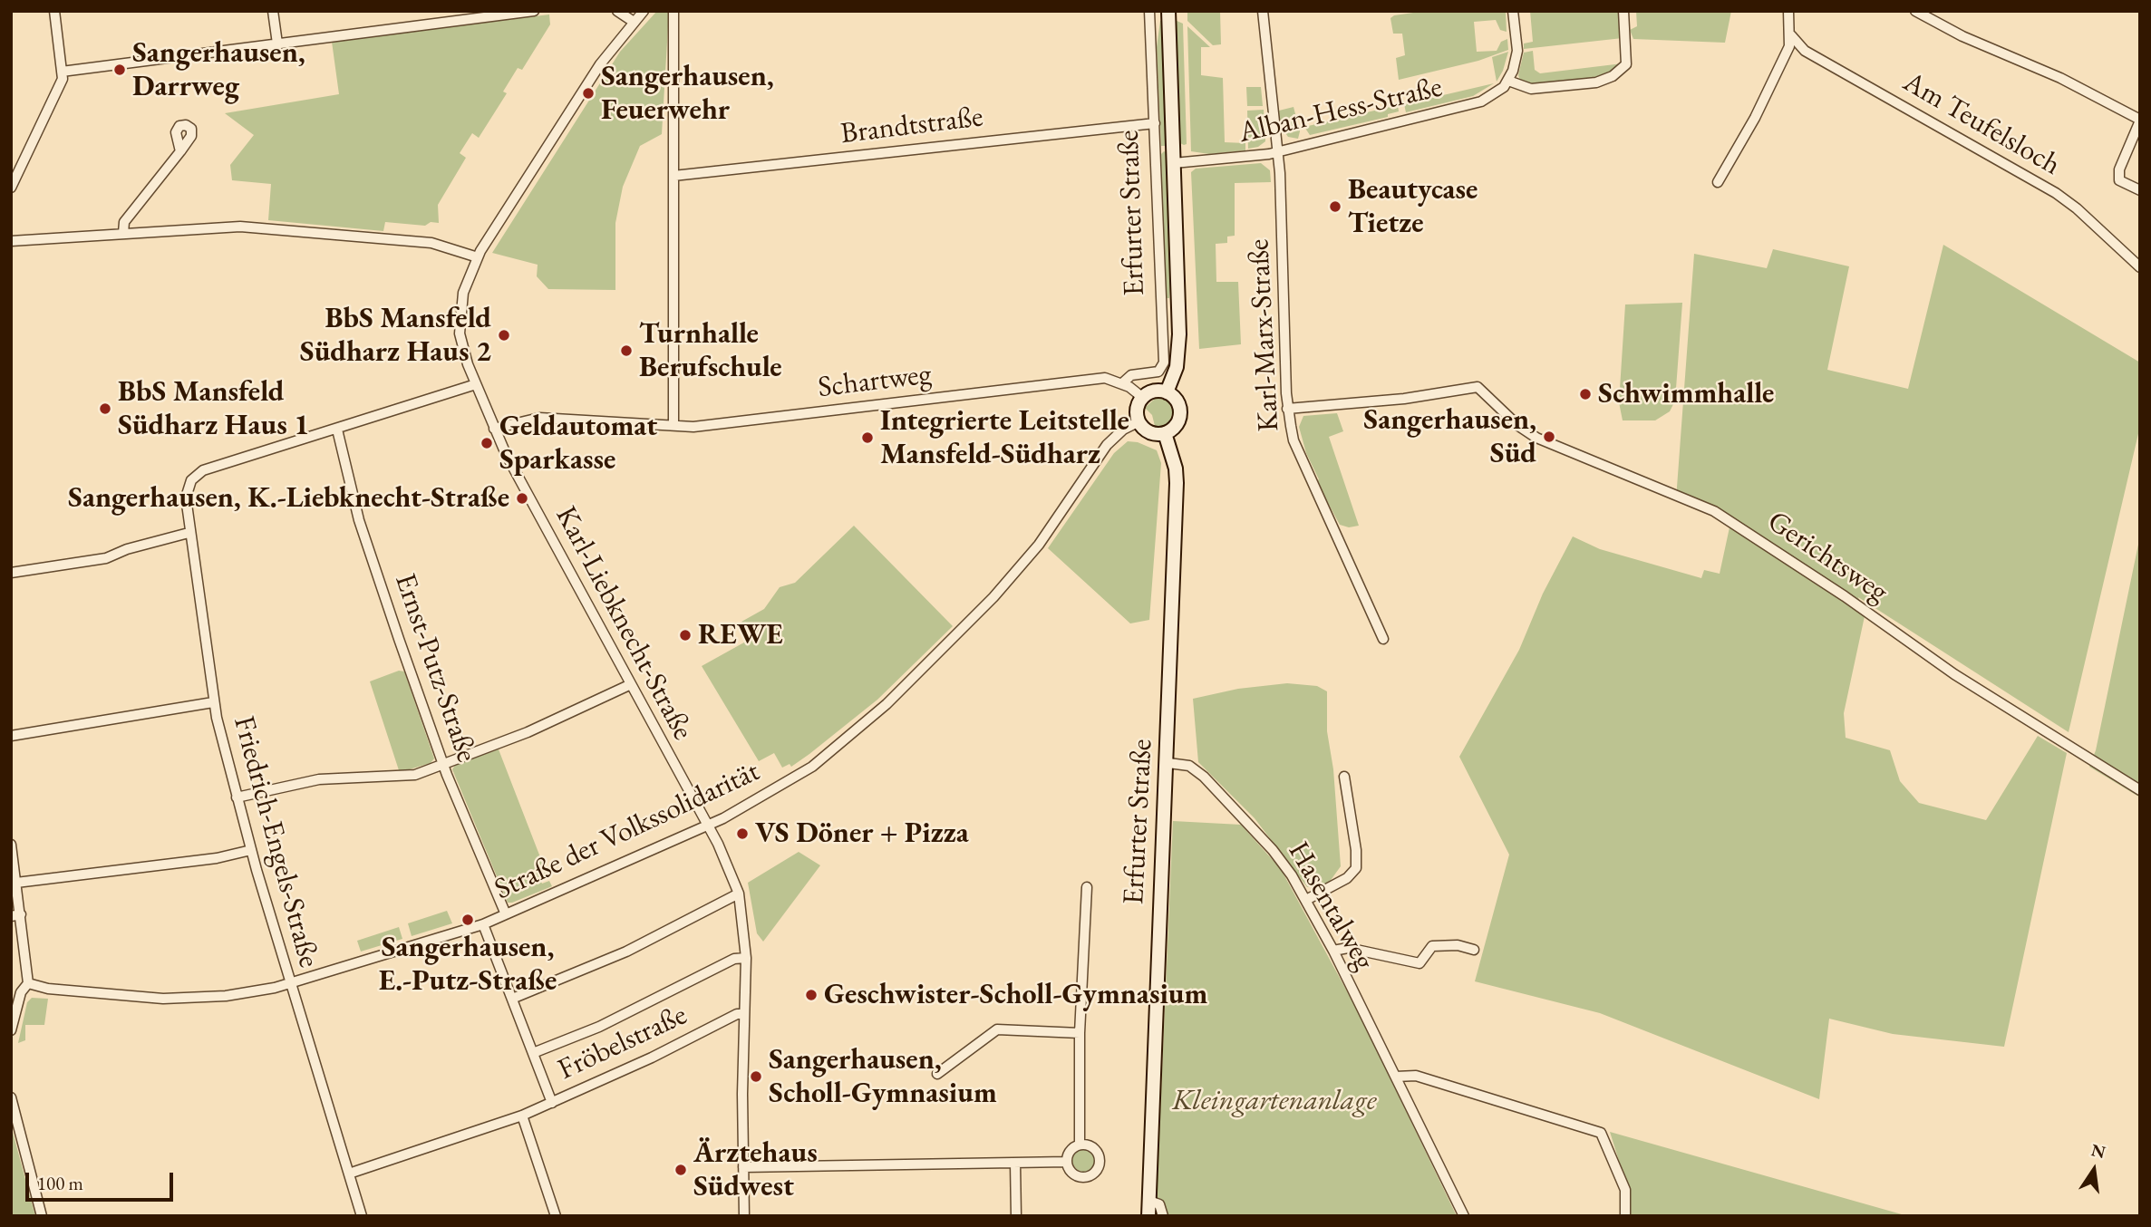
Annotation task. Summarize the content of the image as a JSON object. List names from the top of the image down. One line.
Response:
{"streets":{"main road":["Erfurter Straße"],"street":["Alban-Hess-Straße","Am Teufelsloch","Brandtstraße","Karl-Marx-Straße","Schartweg","Gerichtsweg","Karl-Liebknecht-Straße","Ernst-Putz-Straße","Straße der Volkssolidarität","Friedrich-Engels-Straße","Hasentalweg","Fröbelstraße"]},"crossings":[["Alban-Hess-Straße","Erfurter Straße"],["Alban-Hess-Straße","Karl-Marx-Straße"],["Brandtstraße","Erfurter Straße"],["Erfurter Straße","Schartweg"],["Erfurter Straße","Straße der Volkssolidarität"],["Erfurter Straße","Hasentalweg"],["Karl-Marx-Straße","Gerichtsweg"],["Schartweg","Karl-Liebknecht-Straße"],["Schartweg","Straße der Volkssolidarität"],["Karl-Liebknecht-Straße","Straße der Volkssolidarität"],["Karl-Liebknecht-Straße","Fröbelstraße"],["Ernst-Putz-Straße","Straße der Volkssolidarität"],["Ernst-Putz-Straße","Friedrich-Engels-Straße"],["Straße der Volkssolidarität","Friedrich-Engels-Straße"],["Friedrich-Engels-Straße","Fröbelstraße"]],"parks":["Kleingartenanlage"],"places":["Sangerhausen, Darrweg","Sangerhausen, Feuerwehr","Beautycase Tietze","BbS Mansfeld Südharz Haus 2","Turnhalle Berufschule","Schwimmhalle","BbS Mansfeld Südharz Haus 1","Sangerhausen, Süd","Integrierte Leitstelle Mansfeld-Südharz","Geldautomat Sparkasse","Sangerhausen, K.-Liebknecht-Straße","REWE","VS Döner + Pizza","Sangerhausen, E.-Putz-Straße","Geschwister-Scholl-Gymnasium","Sangerhausen, Scholl-Gymnasium","Ärztehaus Südwest"],"scale_bar":"100 m","north":"top"}
